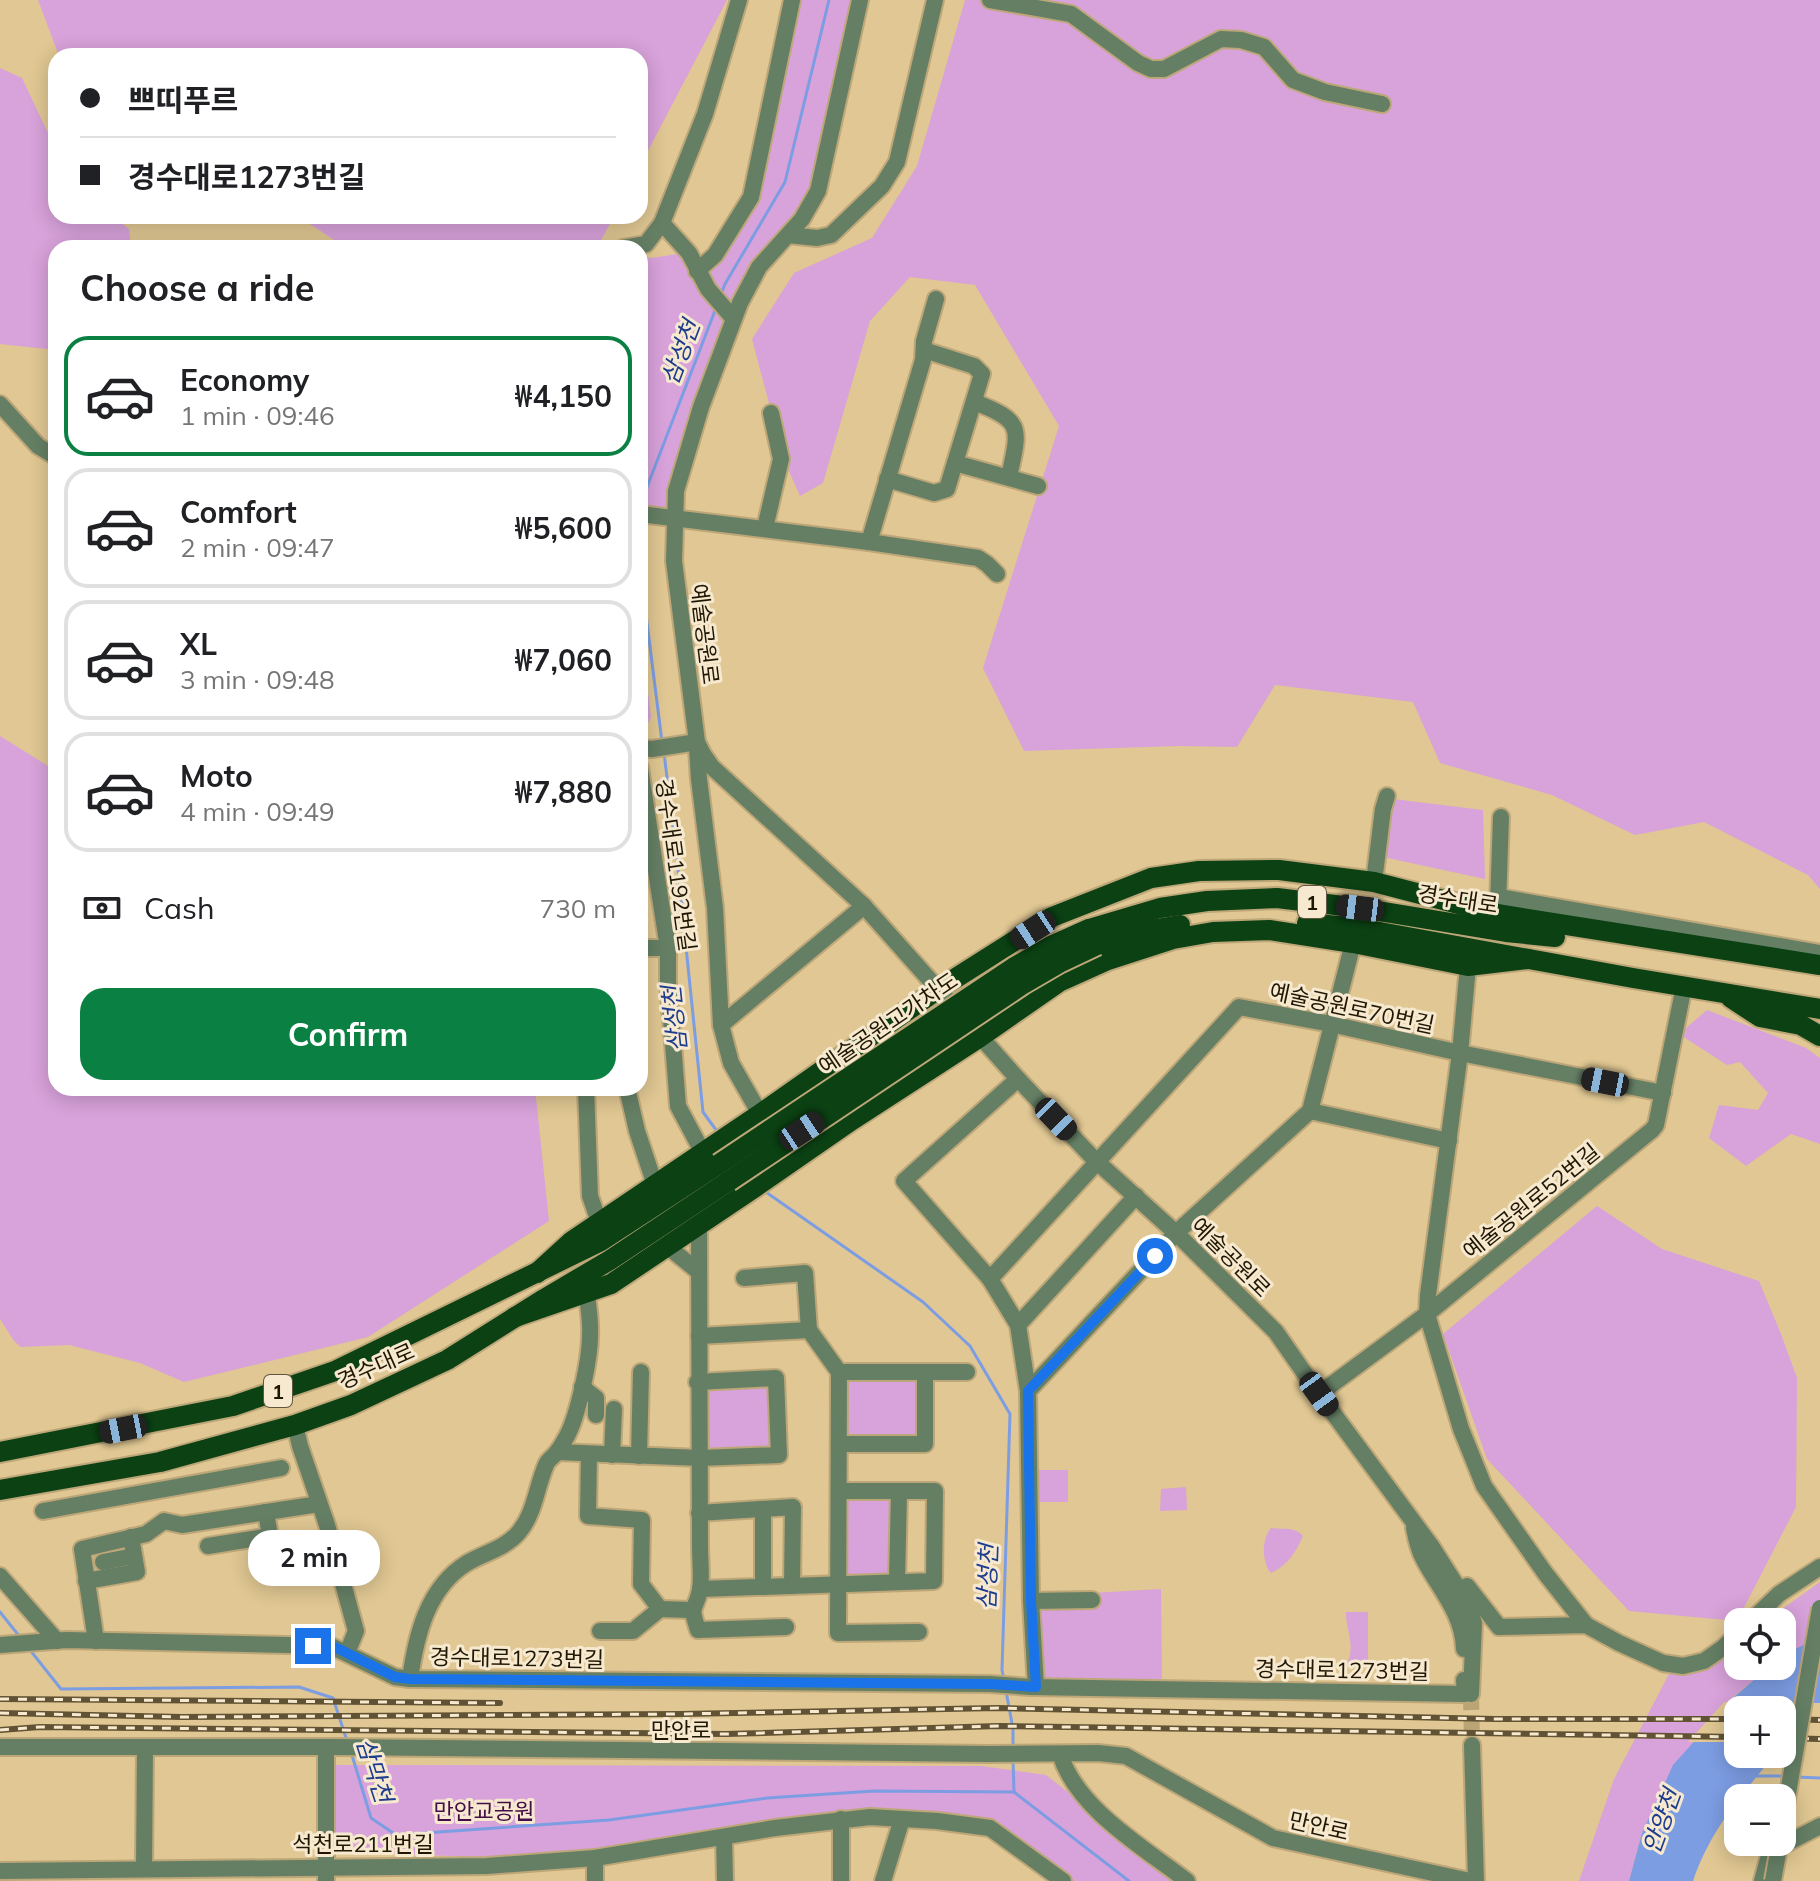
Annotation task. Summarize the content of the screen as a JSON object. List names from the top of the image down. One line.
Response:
{"streets":{"main road":["경수대로","1","예술공원고가차도"],"street":["예술공원로","경수대로1192번길","예술공원로70번길","예술공원로52번길","경수대로1273번길","만안로","석천로211번길"]},"crossings":[["예술공원로","예술공원로70번길"],["예술공원로","예술공원로52번길"],["예술공원로","경수대로1273번길"],["경수대로1192번길","경수대로"],["경수대로1192번길","예술공원고가차도"],["경수대로","예술공원고가차도"],["경수대로","예술공원로52번길"],["예술공원로70번길","예술공원로52번길"]],"water":["삼성천","삼막천","안양천"],"parks":["만안교공원"],"page":{"banner":["쁘띠푸르","경수대로1273번길"],"heading":"Choose a ride","list":[{"name":"Economy","note":"1 min · 09:46","value":"₩4,150"},{"name":"Comfort","note":"2 min · 09:47","value":"₩5,600"},{"name":"XL","note":"3 min · 09:48","value":"₩7,060"},{"name":"Moto","note":"4 min · 09:49","value":"₩7,880"}],"pay":["Cash","730 m"],"buttons":"Confirm","bubble":"2 min","map_buttons":["+","−"]}}
